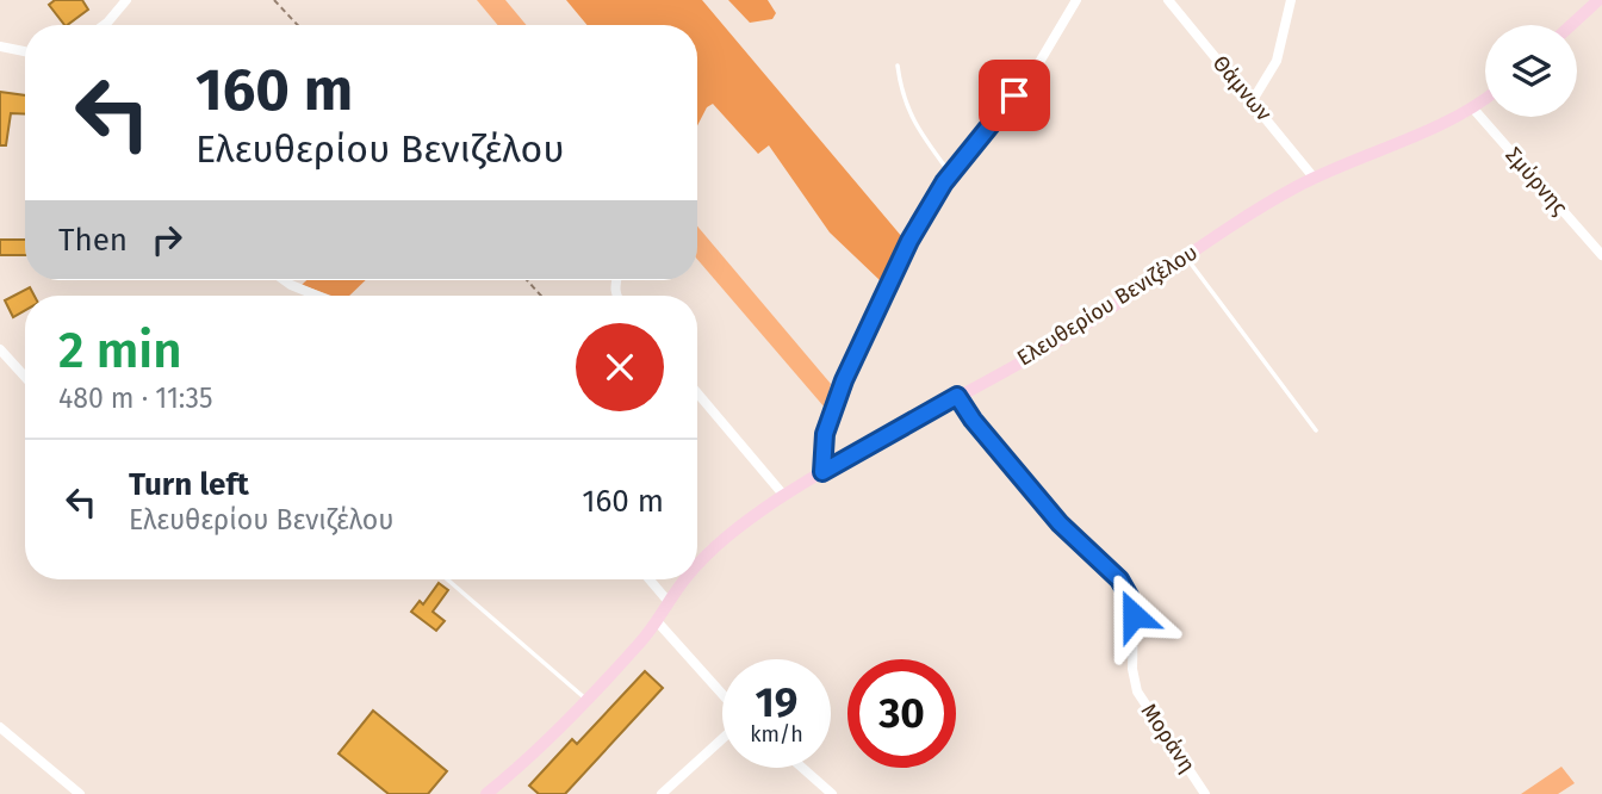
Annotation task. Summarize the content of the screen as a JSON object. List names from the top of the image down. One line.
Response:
{"streets":{"main road":["Ελευθερίου Βενιζέλου"],"street":["Θάμνων","Σμύρνης","Μοράνη"]},"crossings":[["Θάμνων","Ελευθερίου Βενιζέλου"],["Σμύρνης","Ελευθερίου Βενιζέλου"],["Ελευθερίου Βενιζέλου","Μοράνη"]],"page":{"turn":["160 m","Ελευθερίου Βενιζέλου"],"then":"Then","heading":["2 min","480 m · 11:35"],"list":[{"name":"Turn left","note":"Ελευθερίου Βενιζέλου","value":"160 m"}],"speed":"19 km/h","limit":"30"}}
